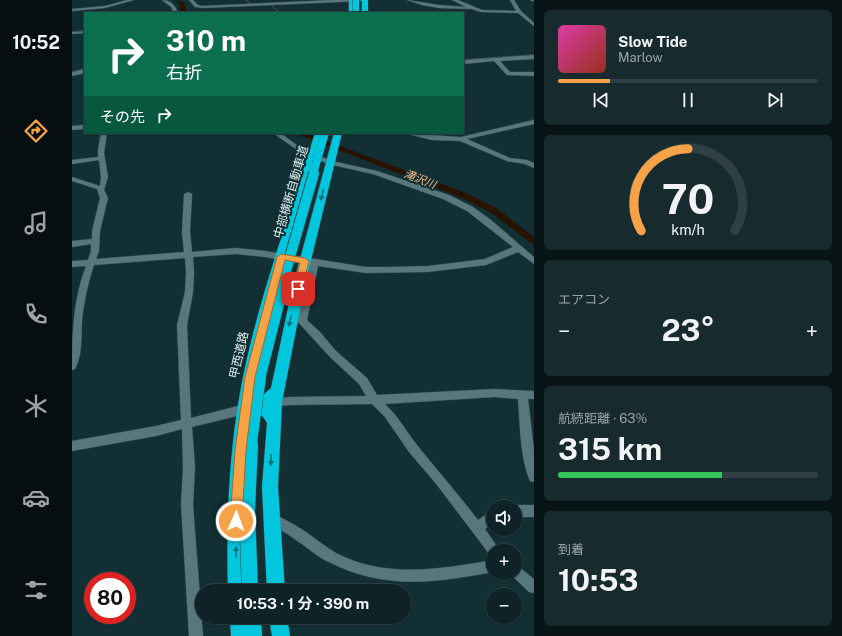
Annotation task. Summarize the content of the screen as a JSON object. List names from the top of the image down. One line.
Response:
{"streets":{"highway":["中部横断自動車道","甲西道路"]},"water":["滝沢川"],"page":{"tabs":"10:52","turn":["310 m","右折"],"song":["Slow Tide","Marlow"],"then":"その先","tile":["エアコン",["航続距離 · 63%","315 km"],["到着","10:53"]],"heat":["−","23°","+"],"map_buttons":["+","−"],"limit":"80","trip":"10:53 · 1 分 · 390 m","gauge":["70","km/h"]}}
